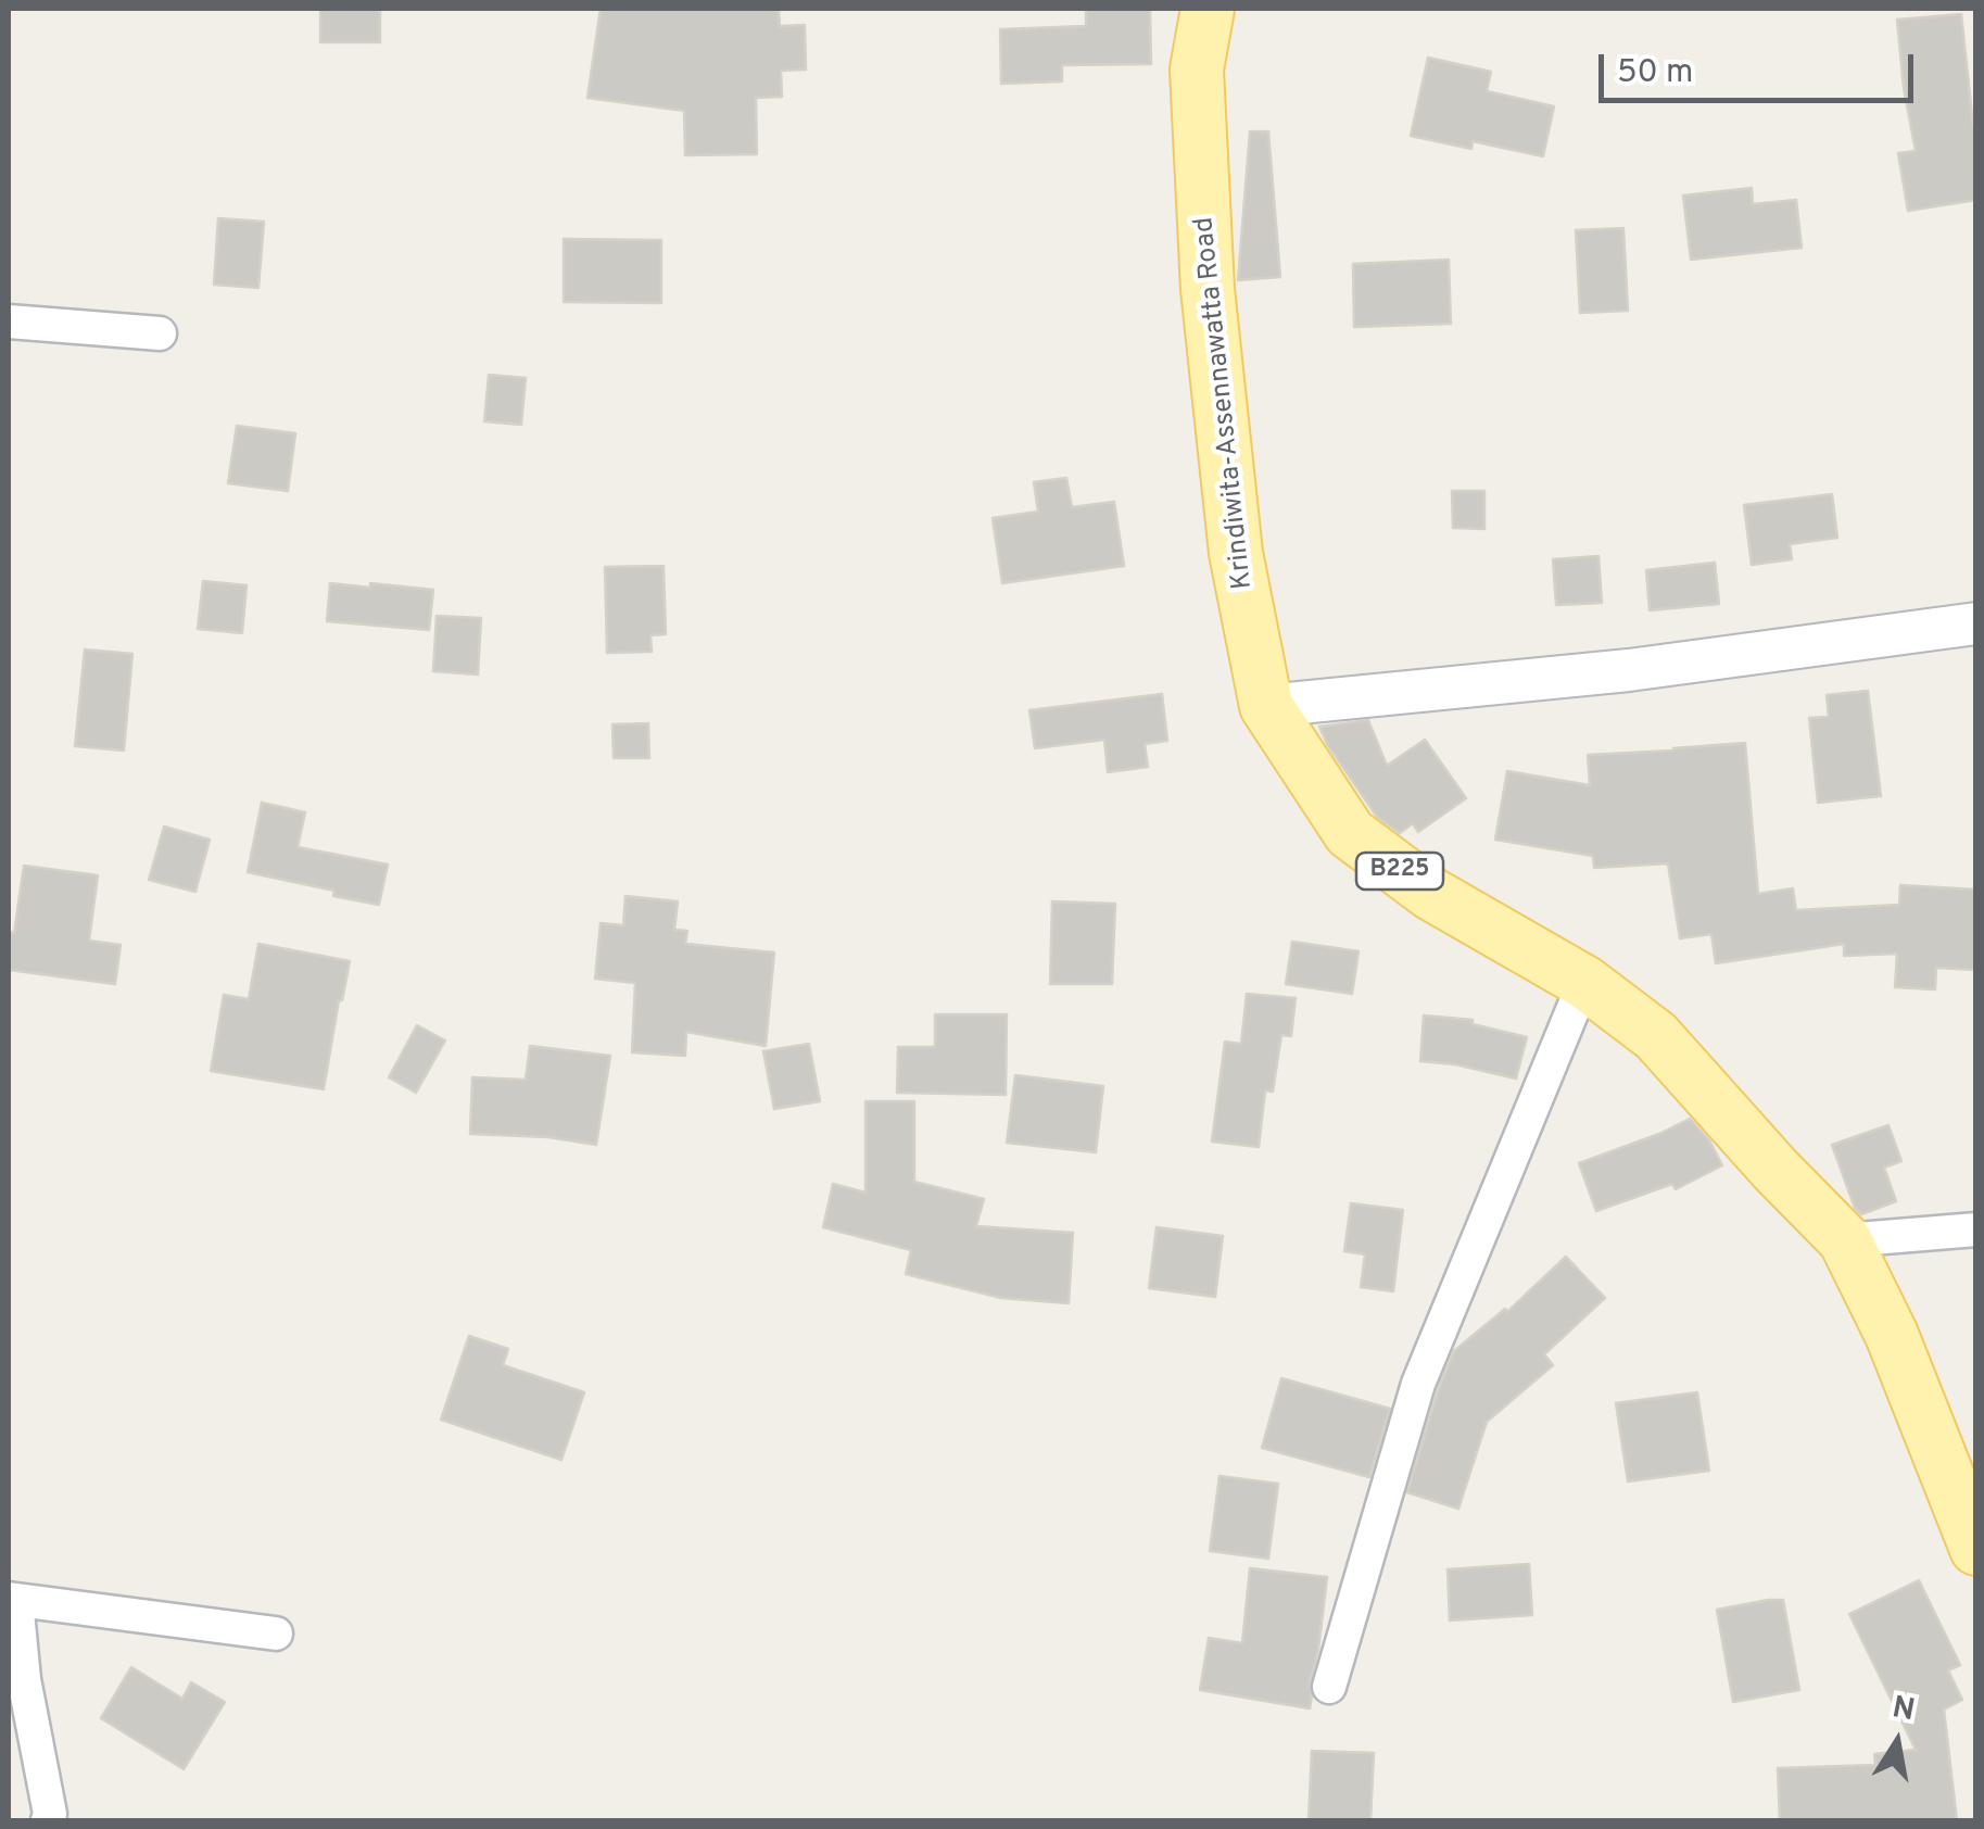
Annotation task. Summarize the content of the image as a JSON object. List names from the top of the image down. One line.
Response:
{"streets":{"main road":["Krindiwita-Assennawatta Road","B225"]},"scale_bar":"50 m","north":"top"}
